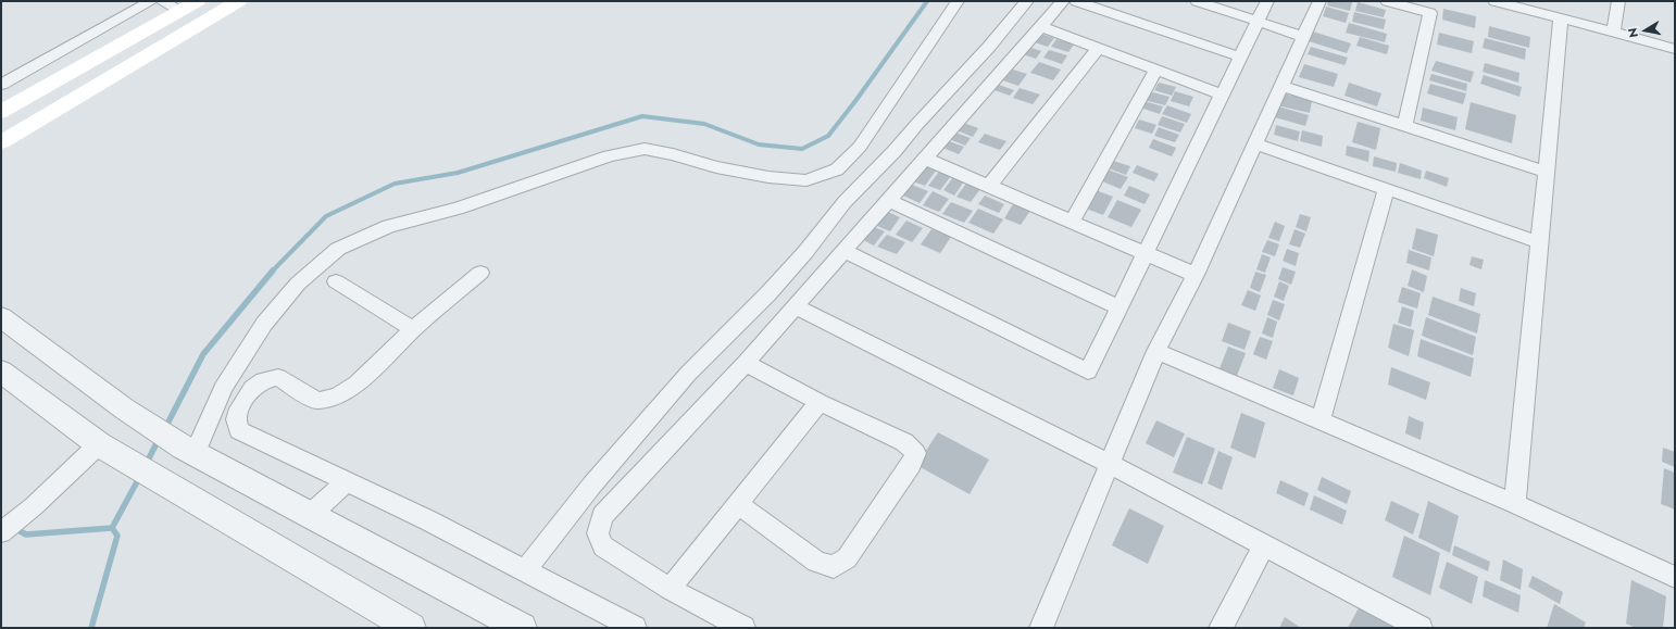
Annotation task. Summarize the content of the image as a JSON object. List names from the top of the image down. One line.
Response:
{"north":"left"}
